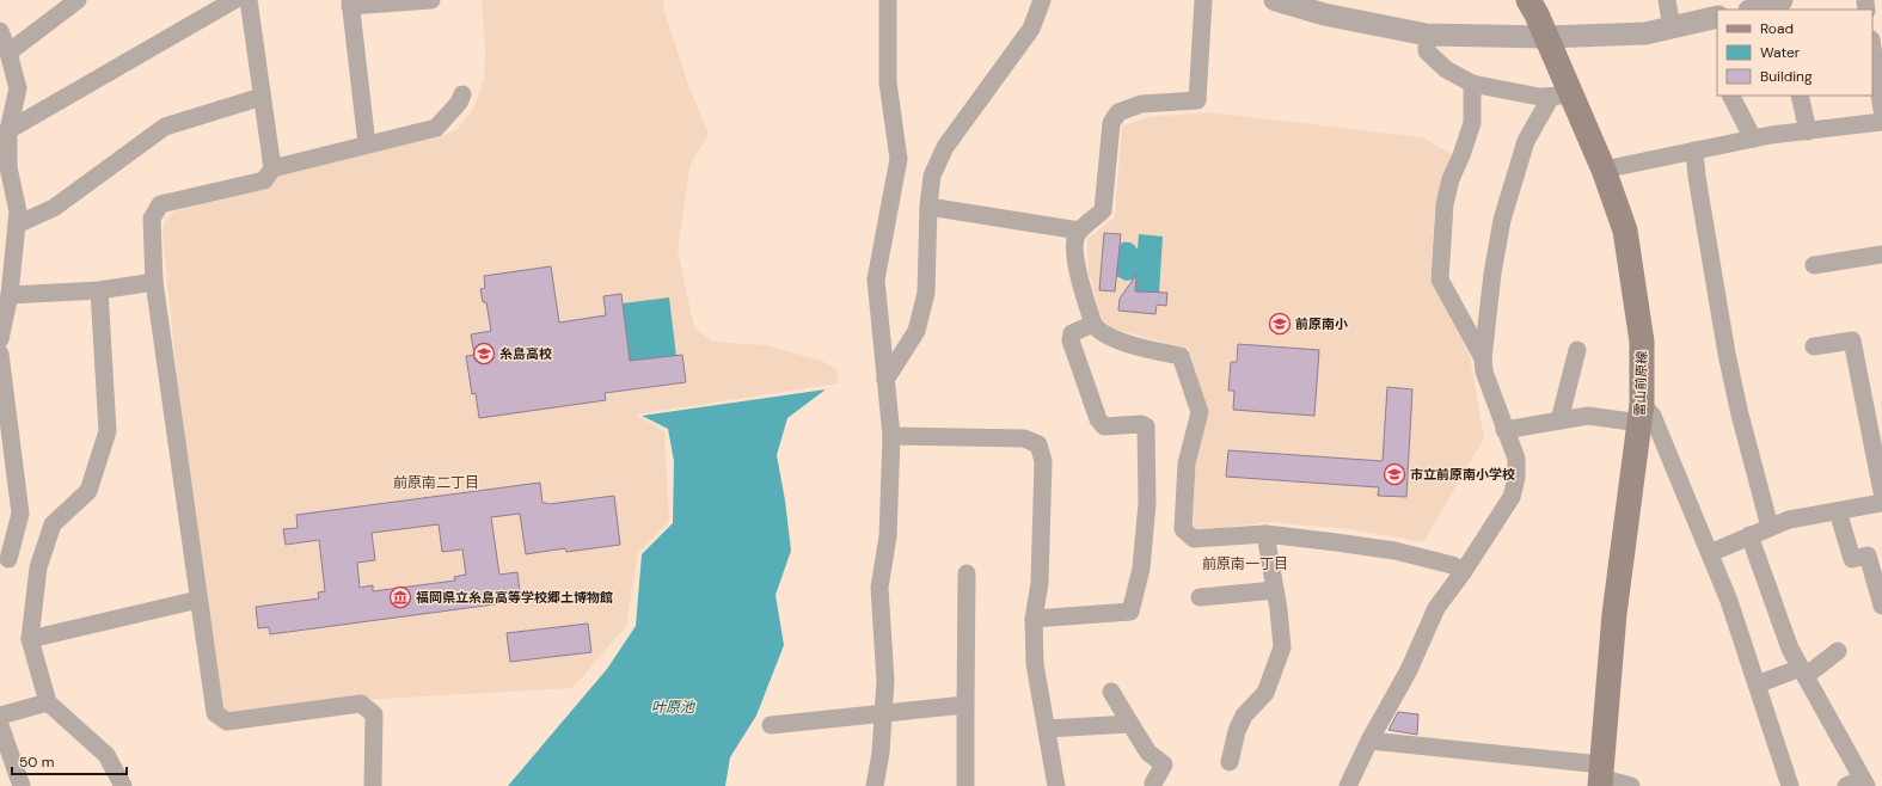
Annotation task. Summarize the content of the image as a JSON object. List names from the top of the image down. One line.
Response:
{"streets":{"main road":["雷山前原線"]},"districts":["前原南二丁目","前原南一丁目"],"water":["叶原池"],"places":{"school or university":["前原南小","糸島高校","市立前原南小学校"],"museum":["福岡県立糸島高等学校郷土博物館"]},"legend":["Road","Water","Building"],"scale_bar":"50 m"}
